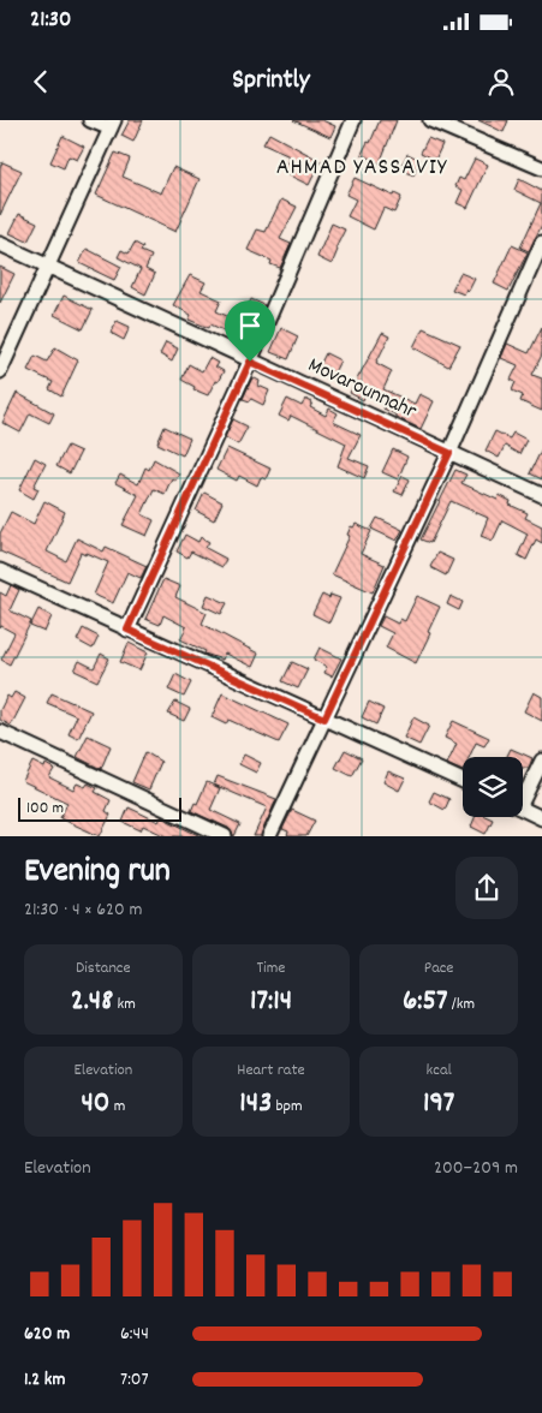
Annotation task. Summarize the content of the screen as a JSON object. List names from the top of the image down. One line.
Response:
{"streets":{"street":["Movarounnahr"]},"districts":["AHMAD YASSAVIY"],"scale_bar":"100 m","page":{"status":"21:30","header":"Sprintly","scale":"100 m","heading":["Evening run","21:30 · 4 × 620 m"],"stats":[["Distance","2.48 km"],["Time","17:14"],["Pace","6:57 /km"],["Elevation","40 m"],["Heart rate","143 bpm"],["kcal","197"]],"chart":["Elevation","200–209 m"],"list":[{"name":"620 m","note":"6:44"},{"name":"1.2 km","note":"7:07"}]}}
